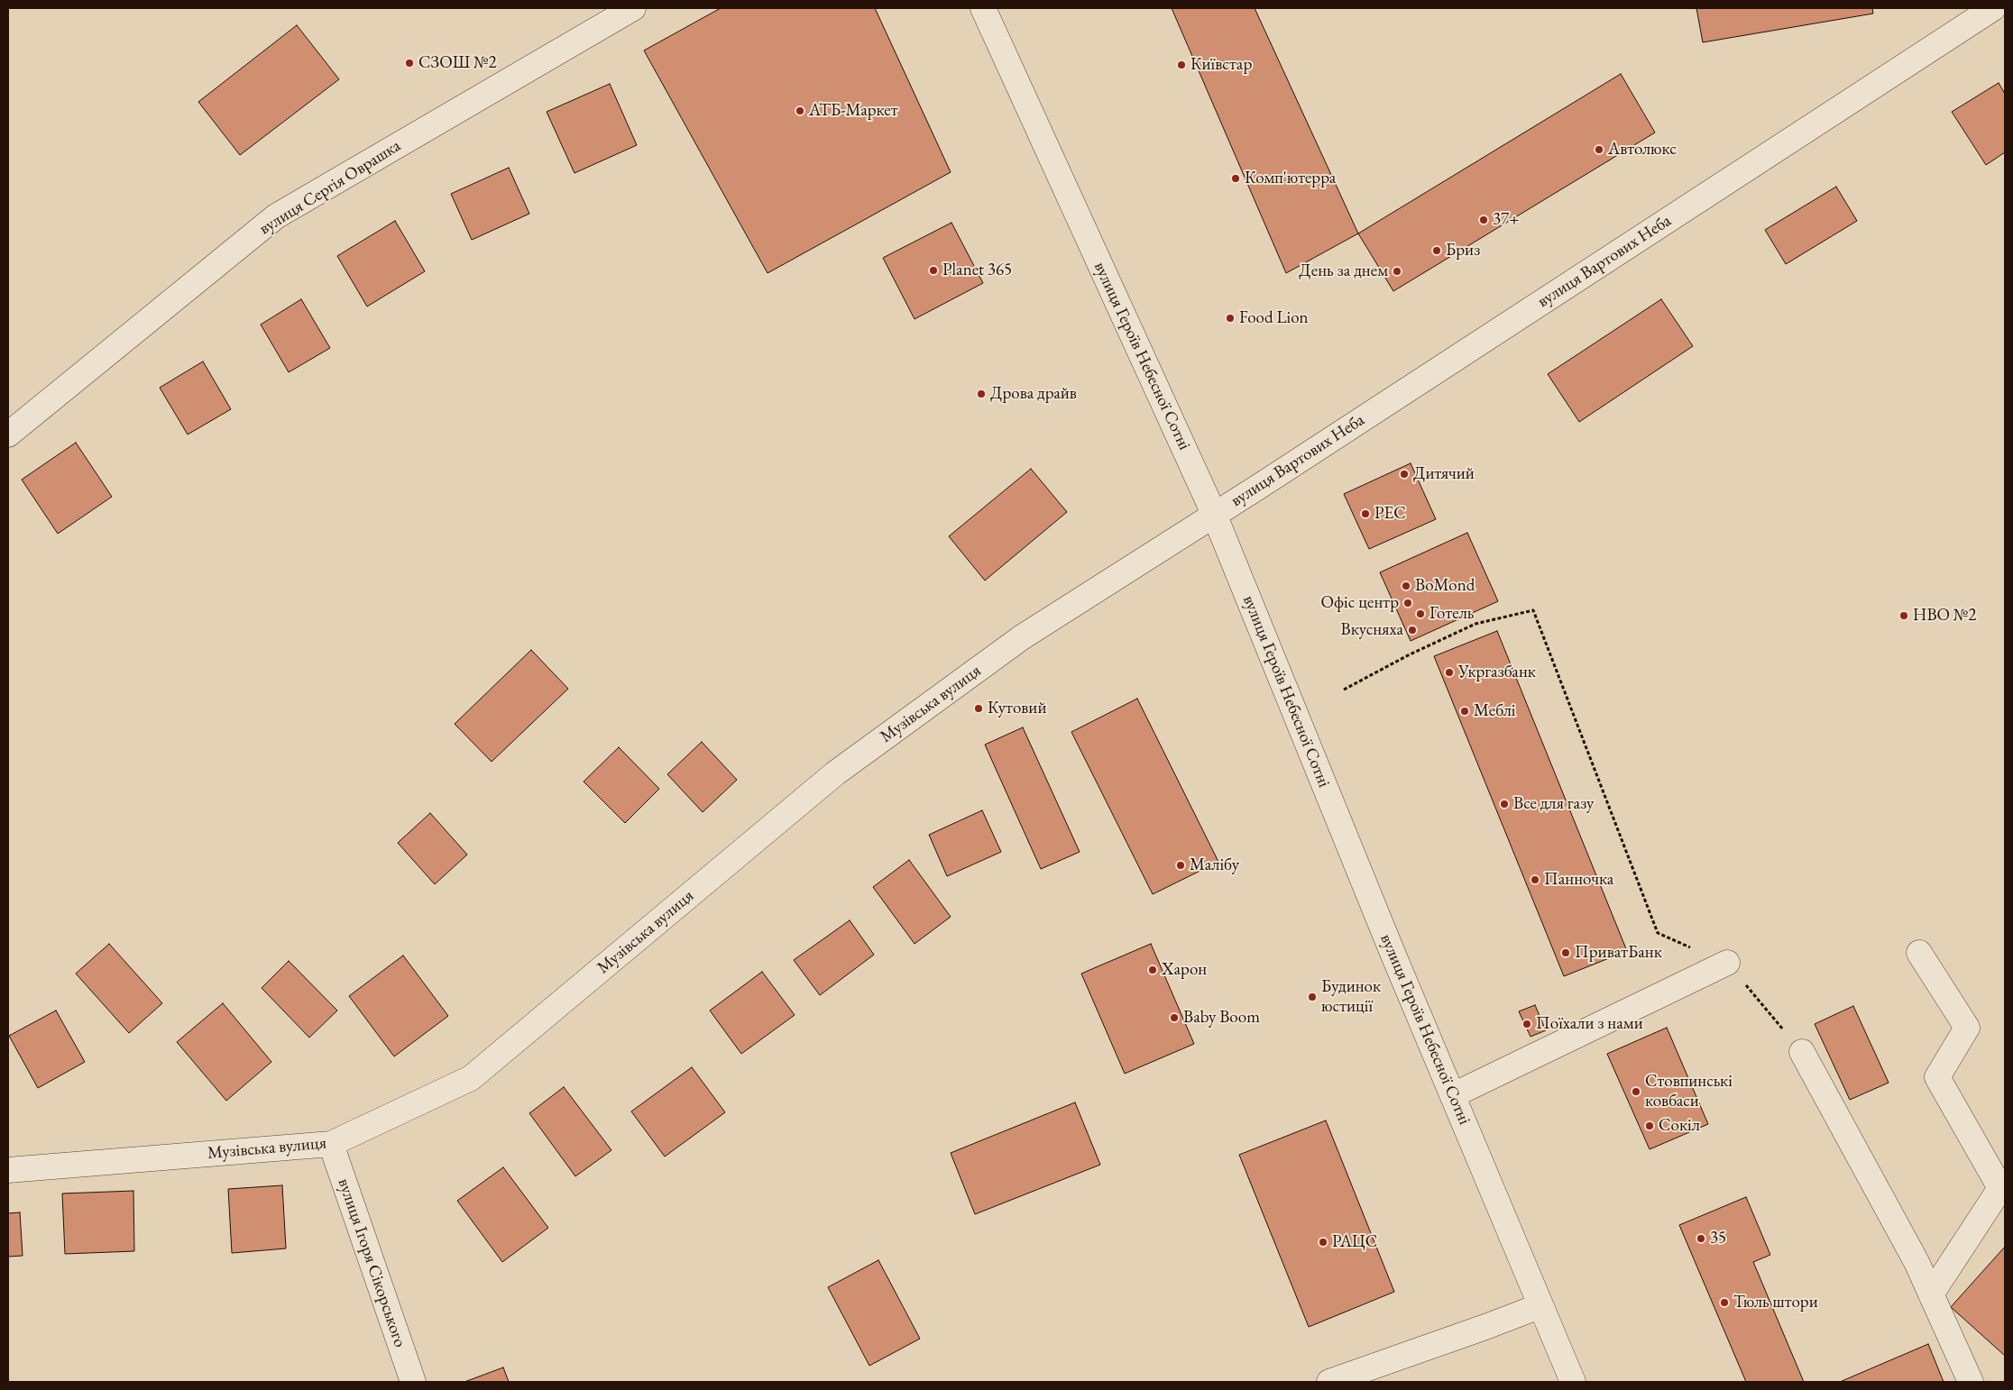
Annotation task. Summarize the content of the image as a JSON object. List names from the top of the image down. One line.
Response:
{"streets":{"street":["вулиця Сергія Оврашка","вулиця Вартових Неба","вулиця Героїв Небесної Сотні","Музівська вулиця","вулиця Ігоря Сікорського"]},"crossings":[["вулиця Вартових Неба","вулиця Героїв Небесної Сотні"],["вулиця Вартових Неба","Музівська вулиця"],["вулиця Героїв Небесної Сотні","Музівська вулиця"],["Музівська вулиця","вулиця Ігоря Сікорського"]],"places":["СЗОШ №2","Київстар","АТБ-Маркет","Автолюкс","Комп'ютерра","37+","Бриз","Planet 365","День за днем","Food Lion","Дрова драйв","Дитячий","РЕС","BoMond","Офіс центр","Готель","НВО №2","Вкусняха","Укргазбанк","Кутовий","Меблі","Все для газу","Малібу","Панночка","ПриватБанк","Харон","Будинок юстиції","Baby Boom","Поїхали з нами","Стовпинські ковбаси","Сокіл","35","РАЦС","Тюль штори"]}
